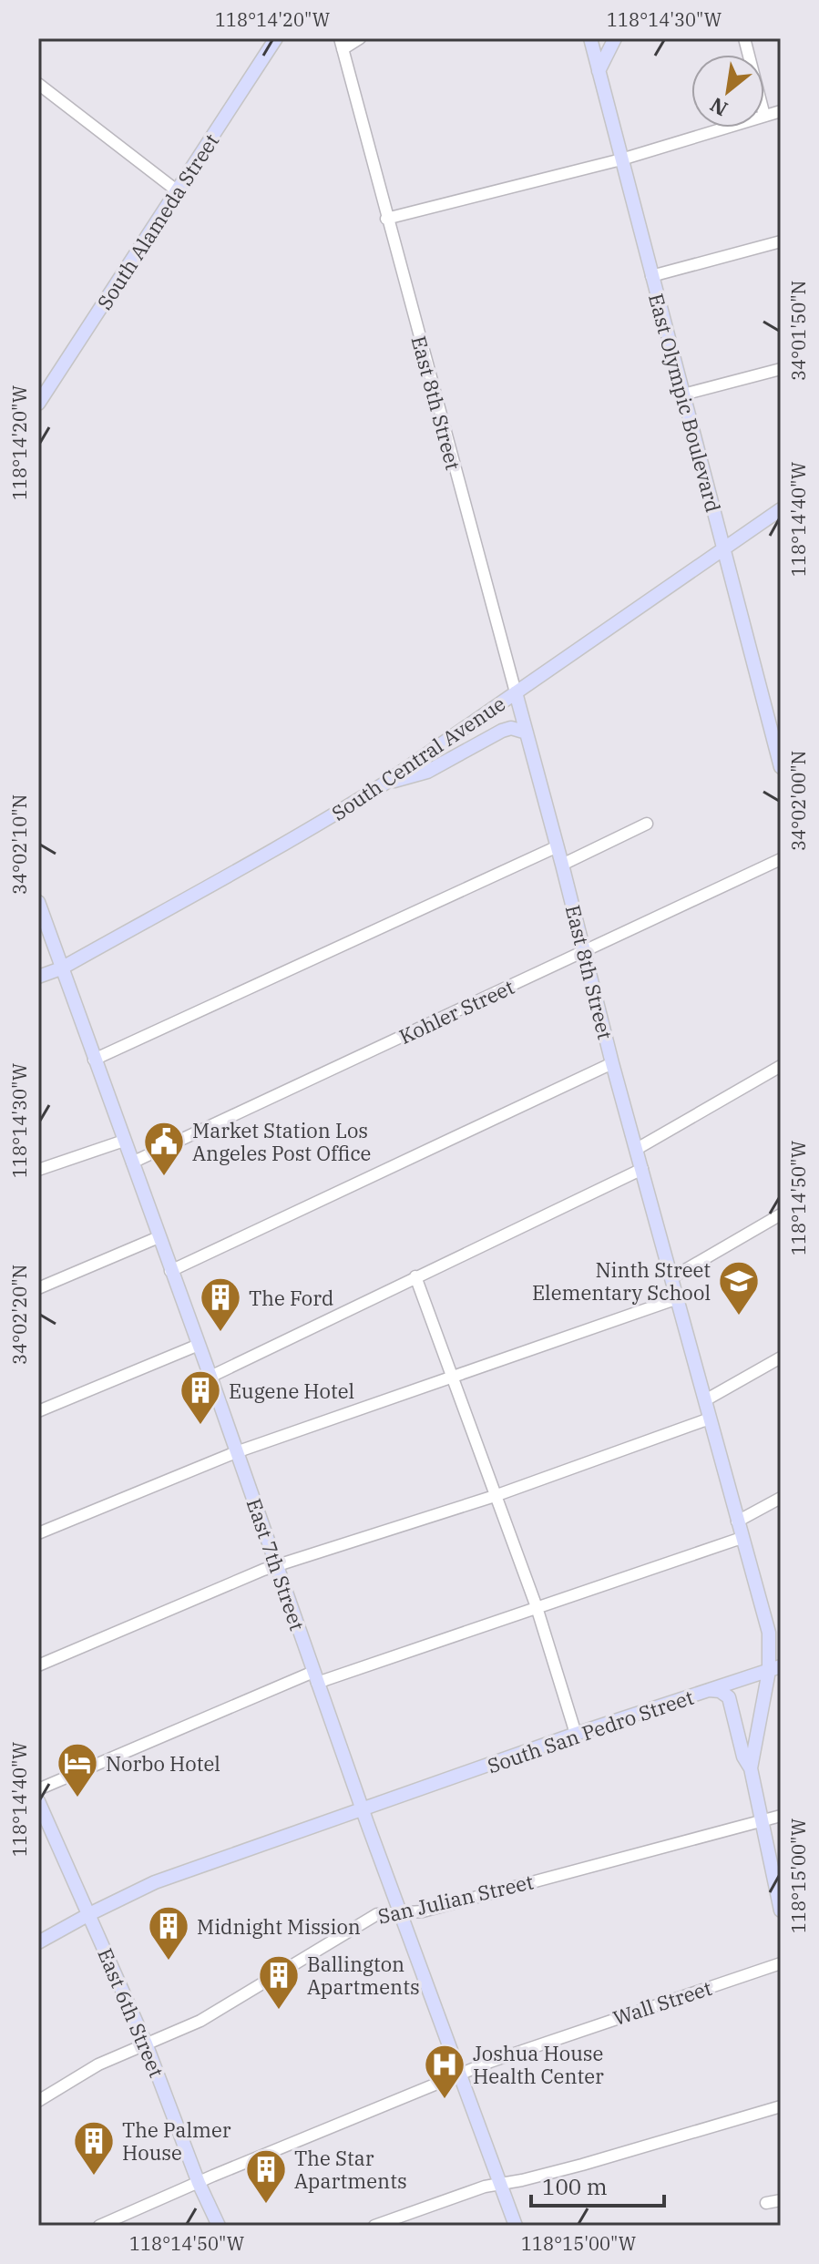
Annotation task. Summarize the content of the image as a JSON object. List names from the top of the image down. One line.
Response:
{"streets":{"main road":["South Alameda Street","East 8th Street","East Olympic Boulevard","South Central Avenue","East 7th Street","South San Pedro Street","East 6th Street"],"street":["Kohler Street","San Julian Street","Wall Street"]},"crossings":[["East 8th Street","South Central Avenue"],["East 8th Street","Kohler Street"],["East 8th Street","South San Pedro Street"],["East 8th Street","San Julian Street"],["East Olympic Boulevard","South Central Avenue"],["South Central Avenue","East 7th Street"],["Kohler Street","East 7th Street"],["East 7th Street","South San Pedro Street"],["East 7th Street","San Julian Street"],["East 7th Street","Wall Street"],["San Julian Street","East 6th Street"],["Wall Street","East 6th Street"]],"places":{"public building":["Market Station Los Angeles Post Office"],"school or university":["Ninth Street Elementary School"],"building":["The Ford","Eugene Hotel","Midnight Mission","Ballington Apartments","The Palmer House","The Star Apartments"],"hotel":["Norbo Hotel"],"hospital":["Joshua House Health Center"]},"scale_bar":"100 m","north":"bottom left","coordinates":["118°14'20\"W","118°14'30\"W","34°01'50\"N","118°14'40\"W","34°02'00\"N","34°02'10\"N","118°14'50\"W","34°02'20\"N","118°15'00\"W"]}
